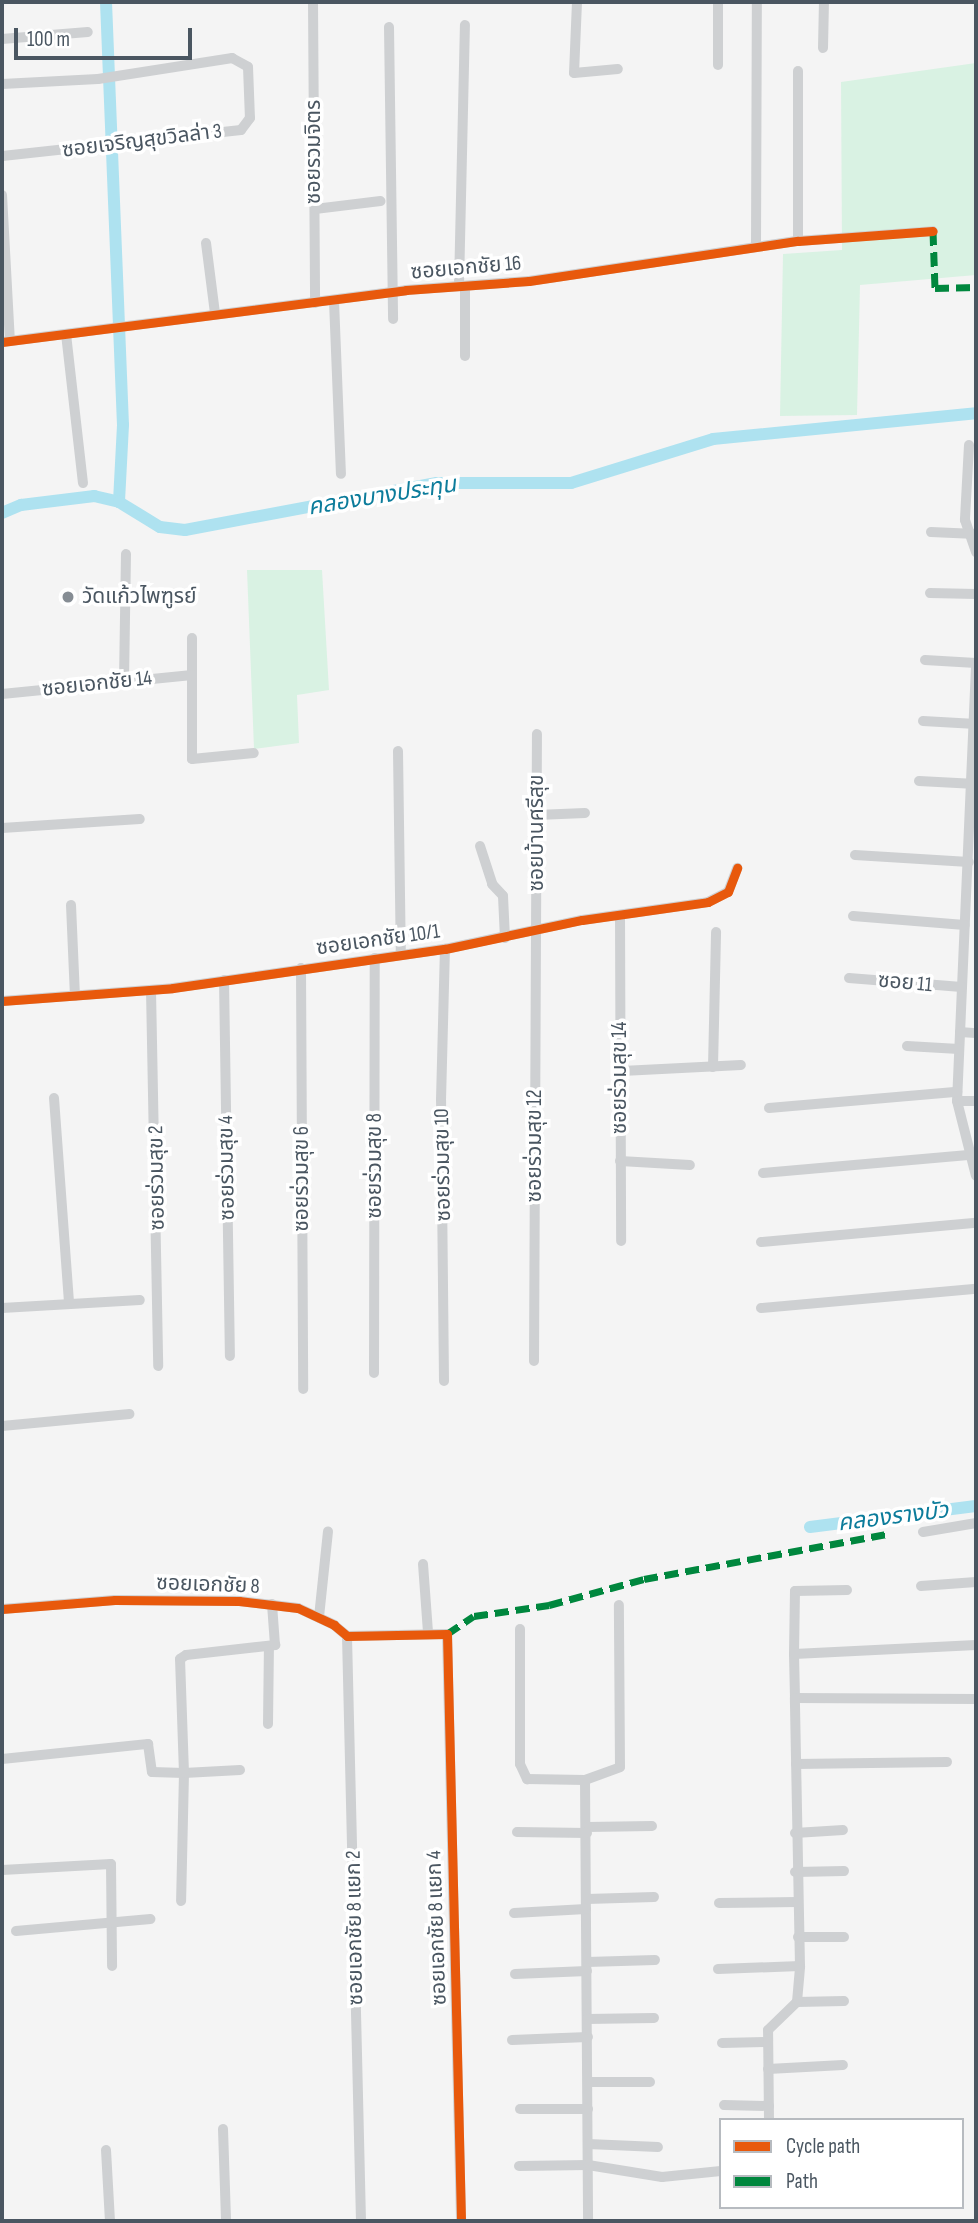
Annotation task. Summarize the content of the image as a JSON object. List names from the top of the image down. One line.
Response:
{"streets":{"street":["ซอยเจริญสุขวิลล่า 3","ซอยรวมจิตร","ซอยเอกชัย 16","ซอยเอกชัย 14","ซอยบ้านศรีสุข","ซอยเอกชัย 10/1","ซอย 11","ซอยร่วมสุข 14","ซอยร่วมสุข 12","ซอยร่วมสุข 10","ซอยร่วมสุข 8","ซอยร่วมสุข 4","ซอยร่วมสุข 2","ซอยร่วมสุข 6","ซอยเอกชัย 8","ซอยเอกชัย 8 แยก 2","ซอยเอกชัย 8 แยก 4"]},"crossings":[["ซอยรวมจิตร","ซอยเอกชัย 16"],["ซอยบ้านศรีสุข","ซอยเอกชัย 10/1"],["ซอยบ้านศรีสุข","ซอยร่วมสุข 12"],["ซอยเอกชัย 10/1","ซอยร่วมสุข 14"],["ซอยเอกชัย 10/1","ซอยร่วมสุข 12"],["ซอยเอกชัย 10/1","ซอยร่วมสุข 10"],["ซอยเอกชัย 10/1","ซอยร่วมสุข 8"],["ซอยเอกชัย 10/1","ซอยร่วมสุข 4"],["ซอยเอกชัย 10/1","ซอยร่วมสุข 2"],["ซอยเอกชัย 10/1","ซอยร่วมสุข 6"],["ซอยเอกชัย 8","ซอยเอกชัย 8 แยก 2"]],"water":["คลองบางประทุน","คลองรางบัว"],"places":["วัดแก้วไพฑูรย์"],"legend":["Cycle path","Path"],"scale_bar":"100 m"}
